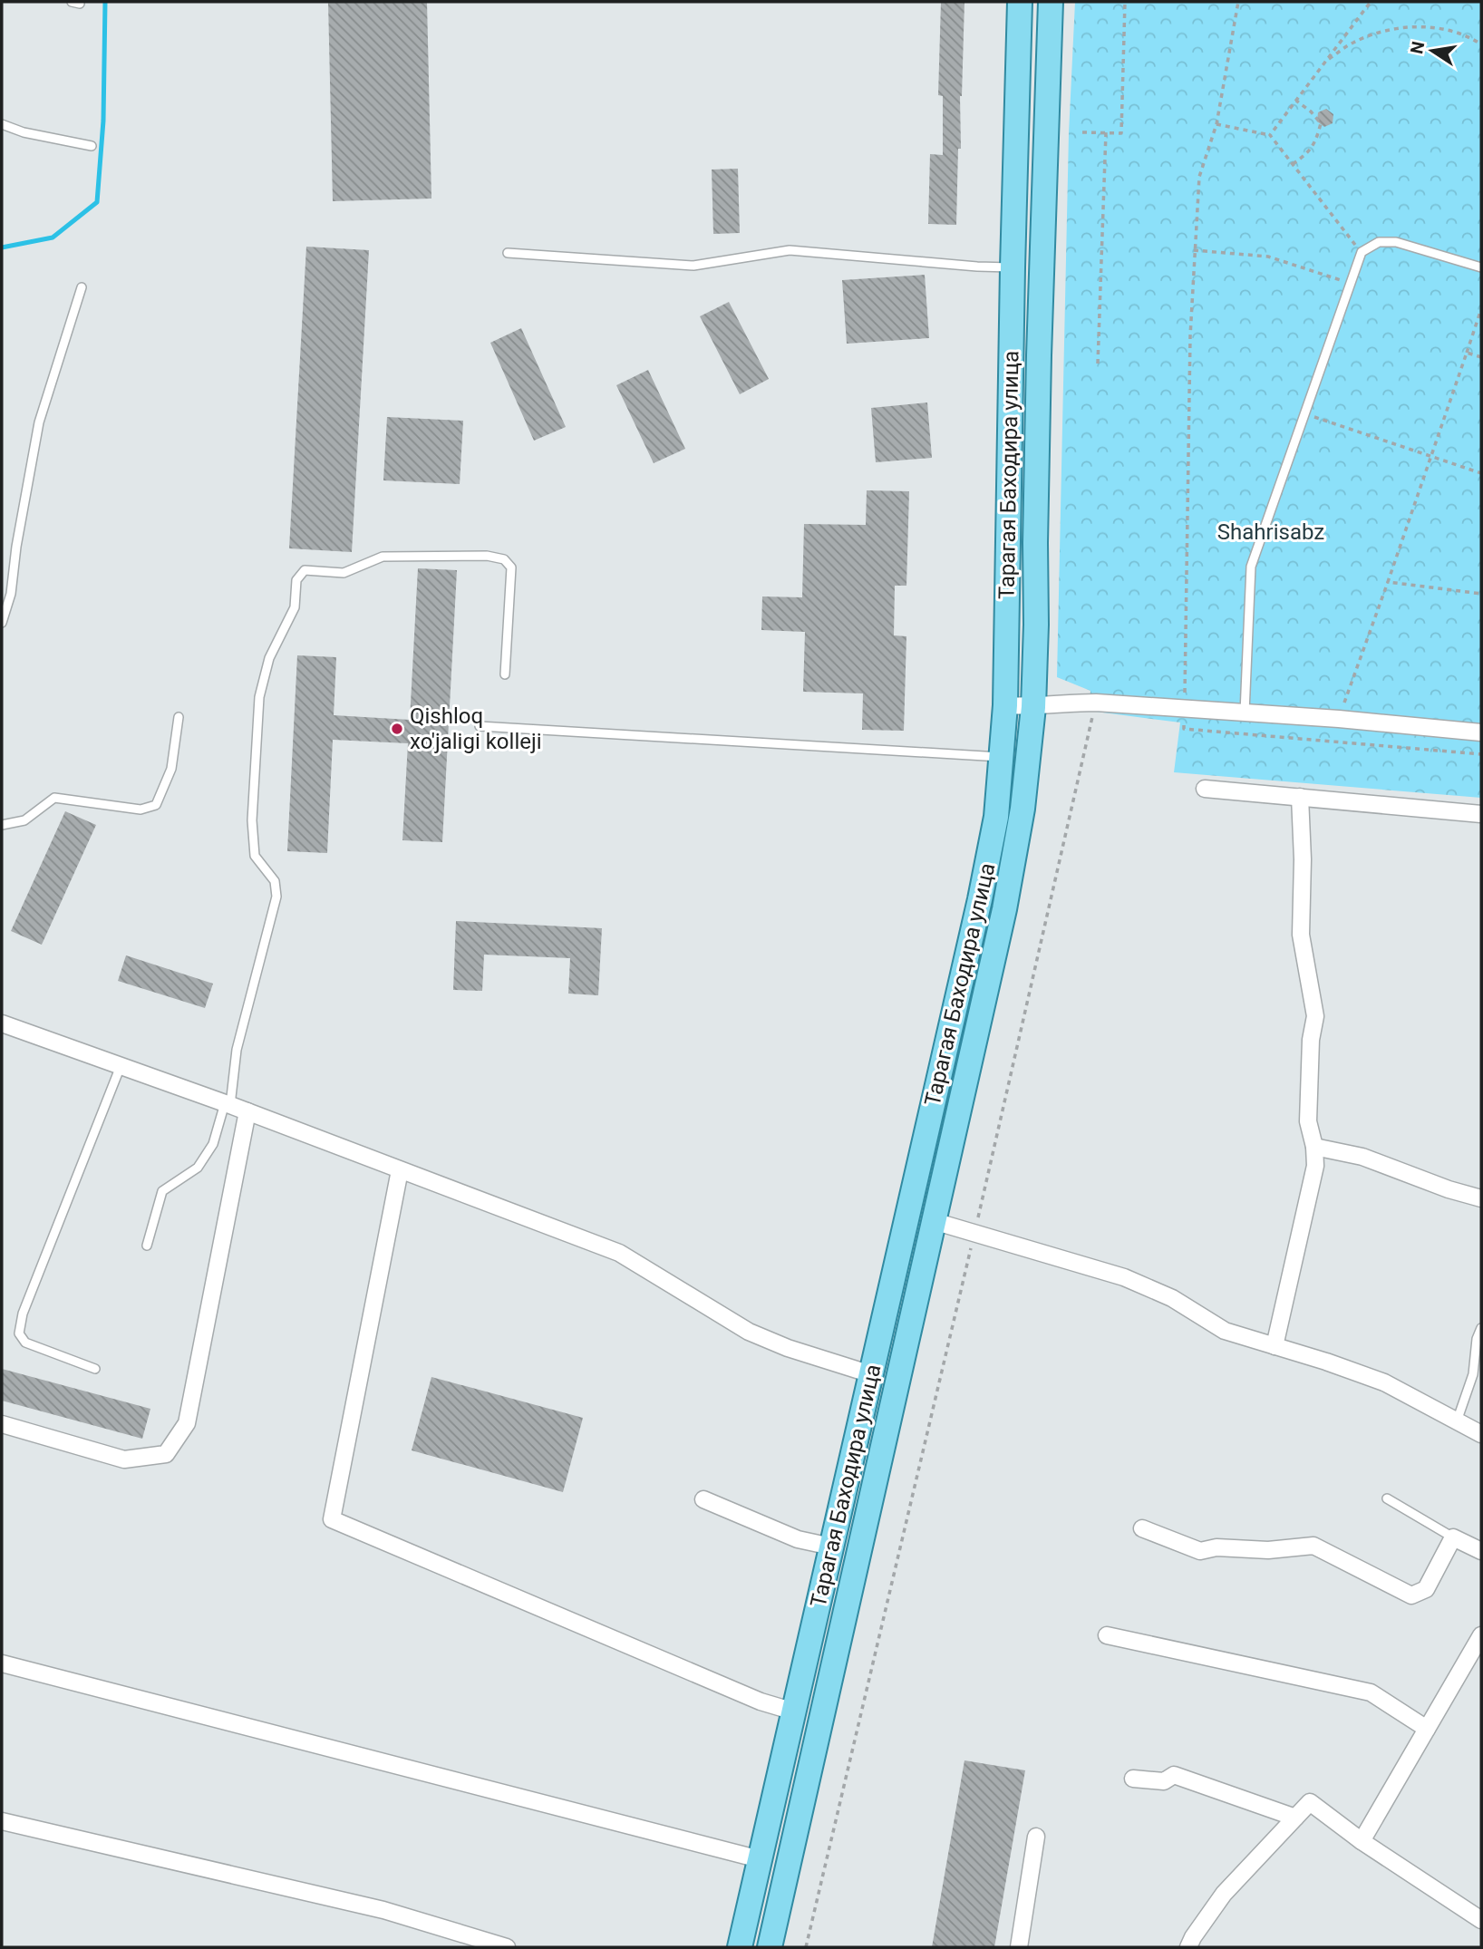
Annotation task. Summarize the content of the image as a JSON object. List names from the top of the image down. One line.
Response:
{"streets":{"main road":["Тарагая Баходира улица"]},"parks":["Shahrisabz"],"places":["Qishloq xo'jaligi kolleji"],"north":"left"}
